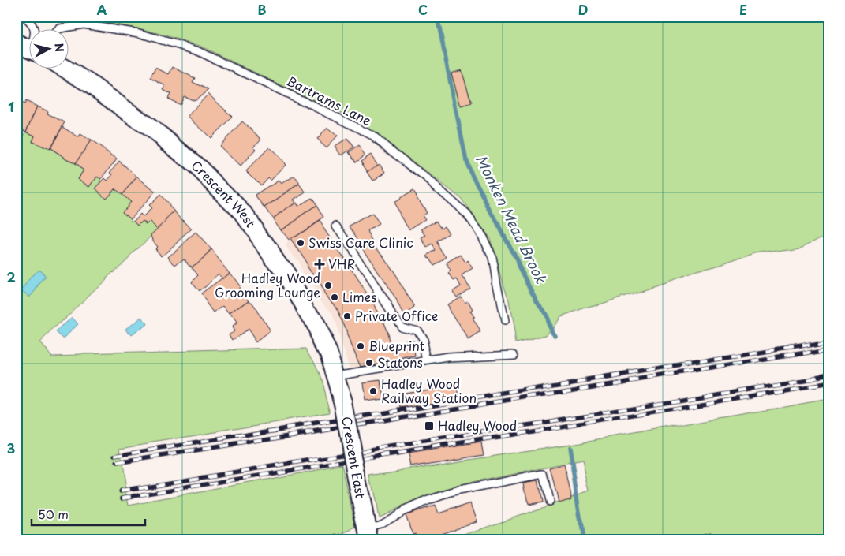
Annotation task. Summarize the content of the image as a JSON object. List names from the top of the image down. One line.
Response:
{"streets":{"street":["Crescent West","Crescent East"],"lane":["Bartrams Lane"]},"crossings":[["Crescent West","Crescent East"]],"water":["Monken Mead Brook"],"places":{"other":["Swiss Care Clinic","Hadley Wood Grooming Lounge","Limes","Private Office","Blueprint","Statons","Hadley Wood Railway Station"],"health":["VHR"],"transit":["Hadley Wood"]},"scale_bar":"50 m","north":"right","grid":{"columns":["A","B","C","D","E"],"rows":["1","2","3"]}}
